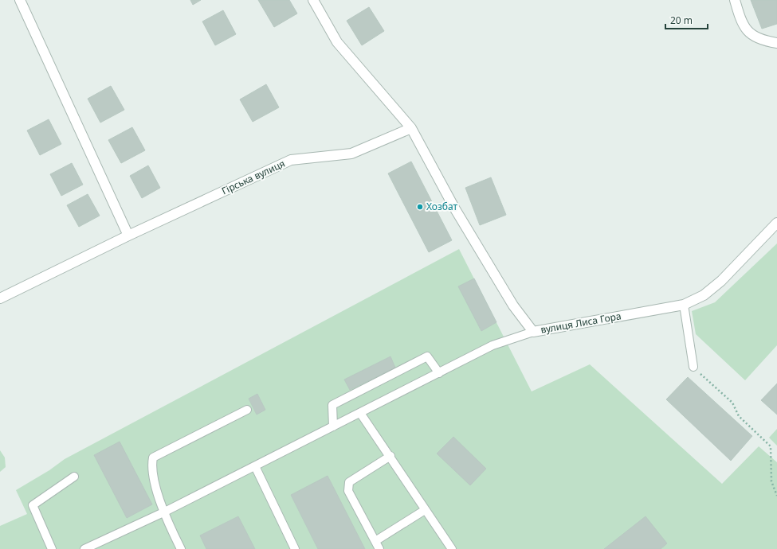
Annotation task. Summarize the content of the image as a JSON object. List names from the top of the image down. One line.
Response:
{"streets":{"street":["Гірська вулиця","вулиця Лиса Гора"]},"crossings":[["Гірська вулиця","вулиця Лиса Гора"]],"places":["Хозбат"],"scale_bar":"20 m"}
